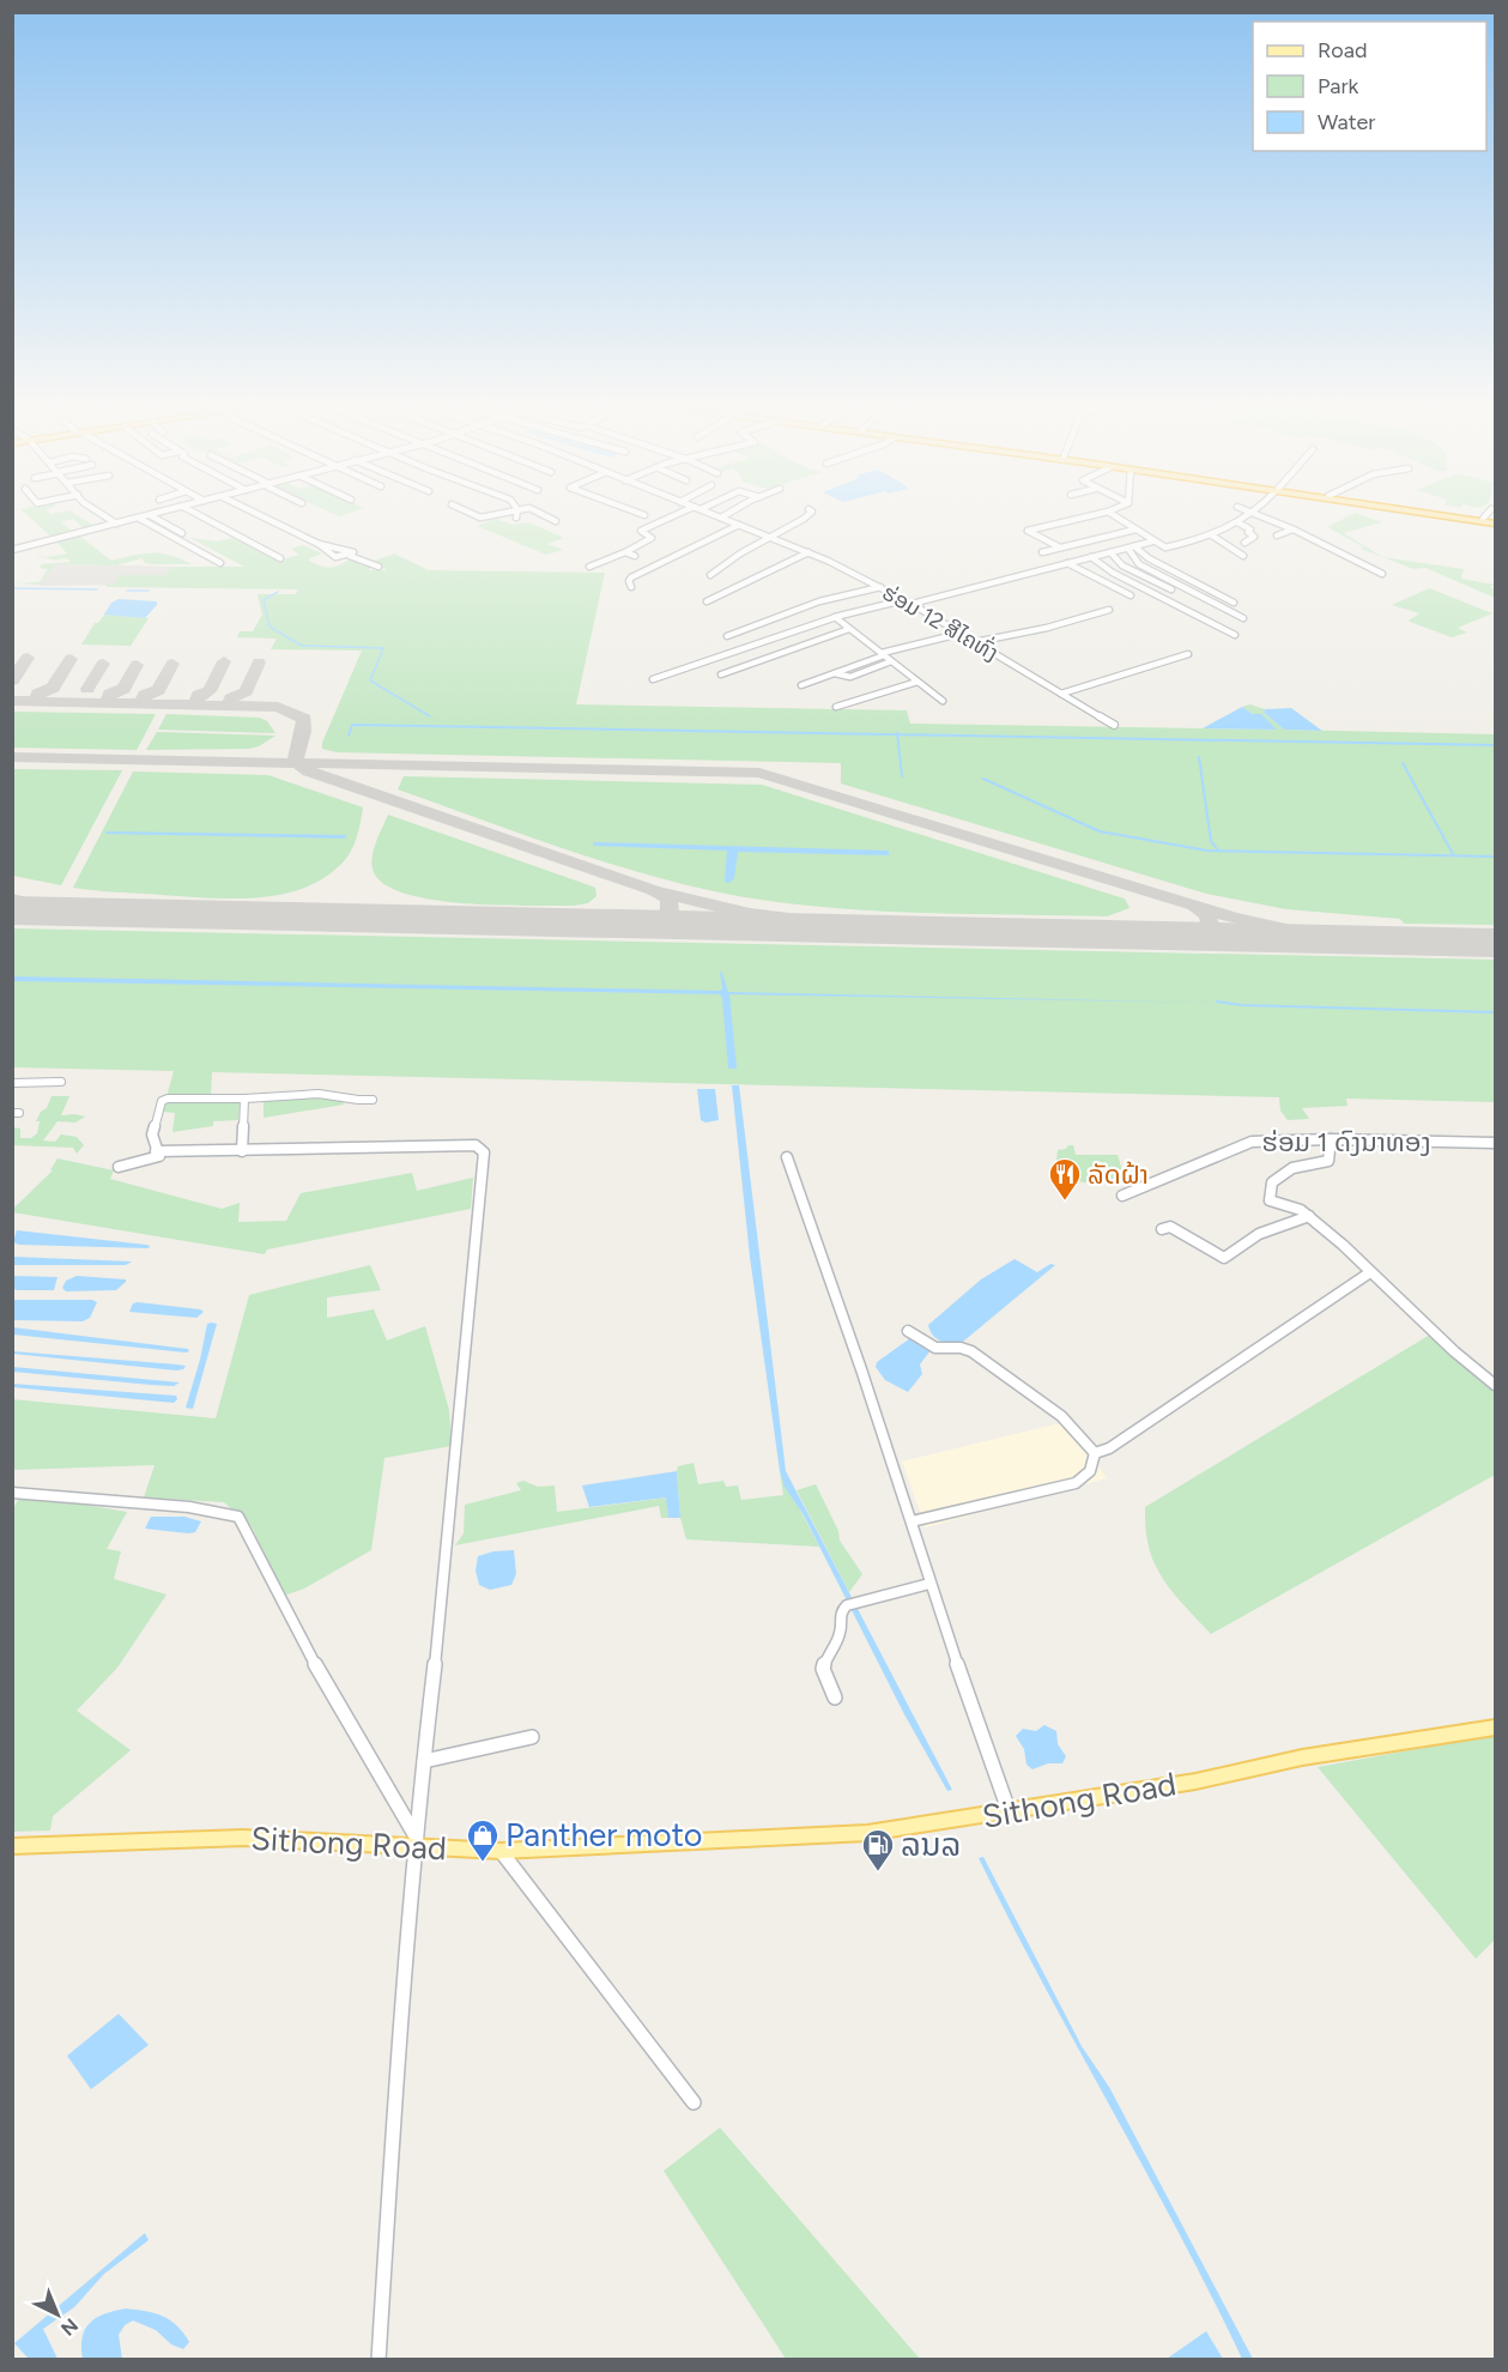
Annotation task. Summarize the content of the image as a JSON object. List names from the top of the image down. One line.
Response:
{"streets":{"main road":["Sithong Road"],"street":["ຮ່ອມ 12 ສີໄຄທົ່ງ","ຮ່ອມ 1 ດົງນາທອງ"]},"places":{"restaurant":["ລັດຝ້າ"],"shop":["Panther moto"],"fuel station":["ລນລ"]},"legend":["Road","Park","Water"],"north":"bottom right"}
